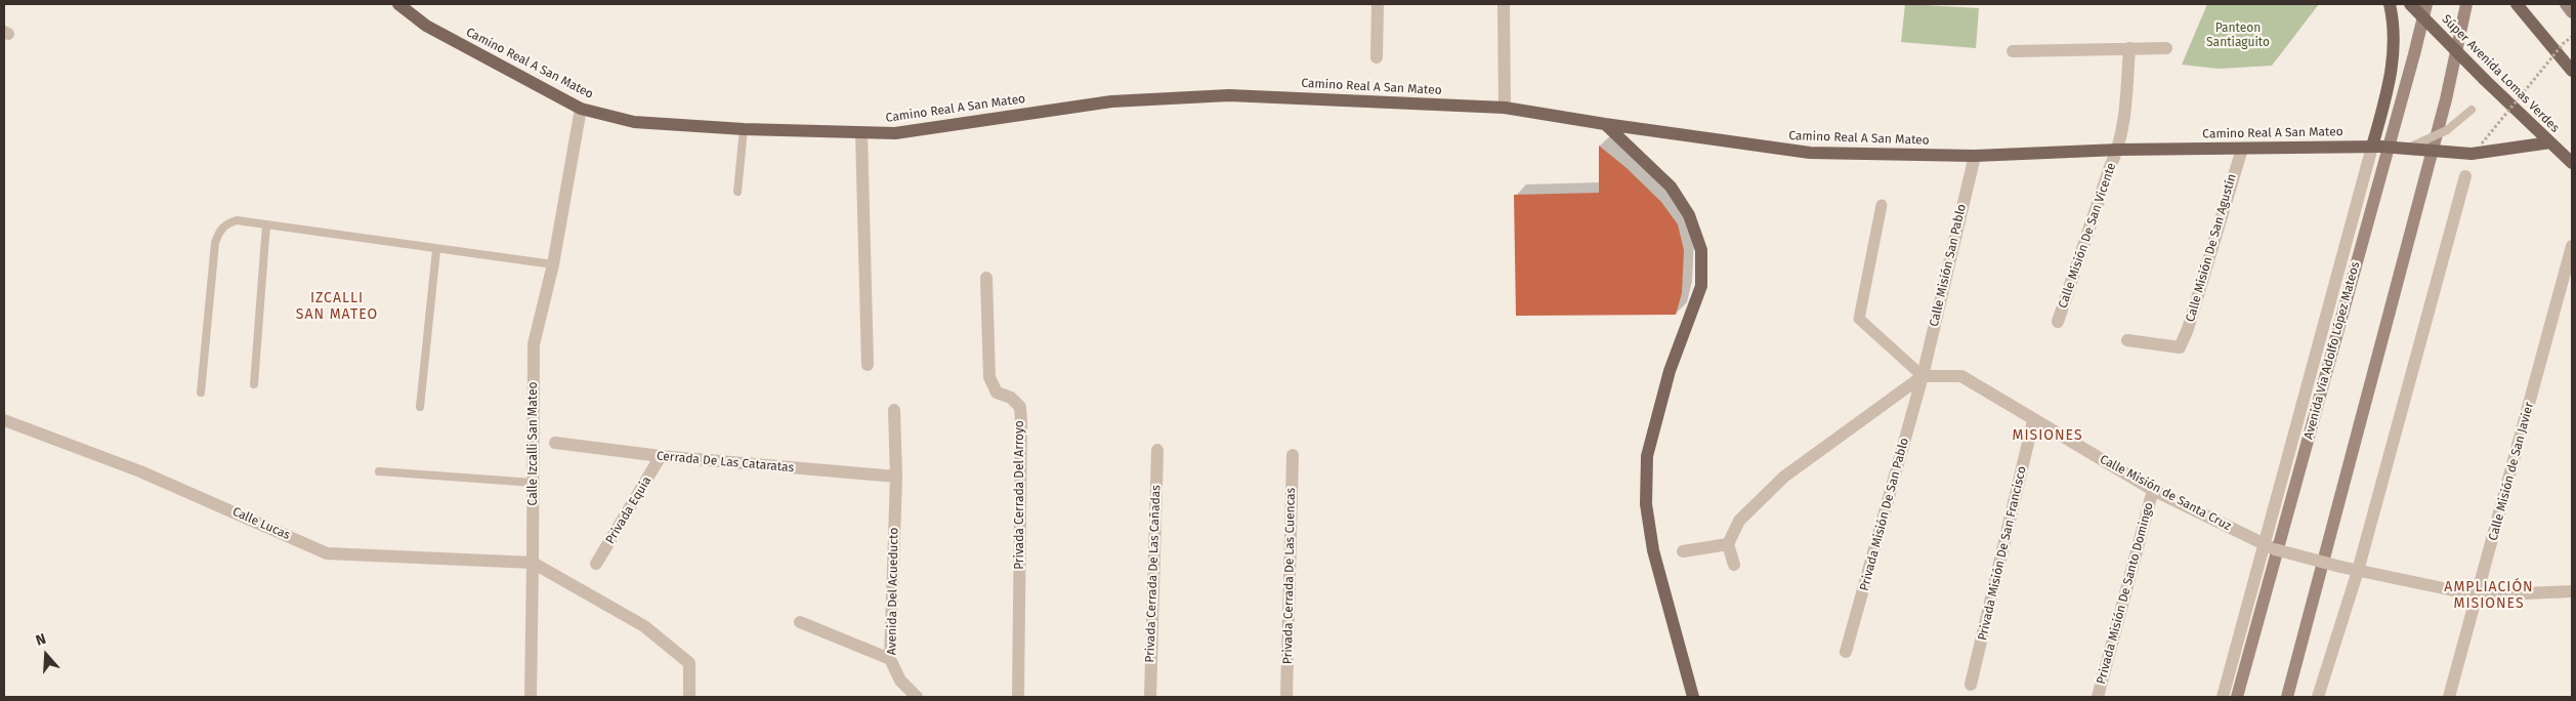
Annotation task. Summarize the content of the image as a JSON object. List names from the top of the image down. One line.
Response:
{"streets":{"main road":["Camino Real A San Mateo","Súper Avenida Lomas Verdes","Avenida Via Adolfo López Mateos"],"street":["Calle Misión De San Vicente","Calle Misión De San Agustín","Calle Misión San Pablo","Calle Izcalli San Mateo","Cerrada De Las Cataratas","Calle Misión de San Javier","Calle Misión de Santa Cruz","Privada Cerrada Del Arroyo","Privada Equia","Privada Misión De San Pablo","Calle Lucas","Privada Misión De San Francisco","Privada Cerrada De Las Cañadas","Privada Cerrada De Las Cuencas","Avenida Del Acueducto","Privada Misión De Santo Domingo"]},"crossings":[["Camino Real A San Mateo","Súper Avenida Lomas Verdes"],["Camino Real A San Mateo","Calle Misión De San Vicente"],["Camino Real A San Mateo","Calle Misión De San Agustín"],["Camino Real A San Mateo","Calle Misión San Pablo"],["Camino Real A San Mateo","Avenida Via Adolfo López Mateos"],["Camino Real A San Mateo","Calle Izcalli San Mateo"],["Calle Misión San Pablo","Calle Misión de Santa Cruz"],["Calle Misión San Pablo","Privada Misión De San Pablo"],["Avenida Via Adolfo López Mateos","Calle Misión de Santa Cruz"],["Calle Izcalli San Mateo","Calle Lucas"],["Cerrada De Las Cataratas","Privada Equia"],["Cerrada De Las Cataratas","Avenida Del Acueducto"],["Calle Misión de San Javier","Calle Misión de Santa Cruz"],["Calle Misión de Santa Cruz","Privada Misión De San Pablo"],["Calle Misión de Santa Cruz","Privada Misión De San Francisco"],["Calle Misión de Santa Cruz","Privada Misión De Santo Domingo"]],"districts":["IZCALLI SAN MATEO","MISIONES","AMPLIACIÓN MISIONES"],"parks":["Panteon Santiaguito"],"north":"top"}
